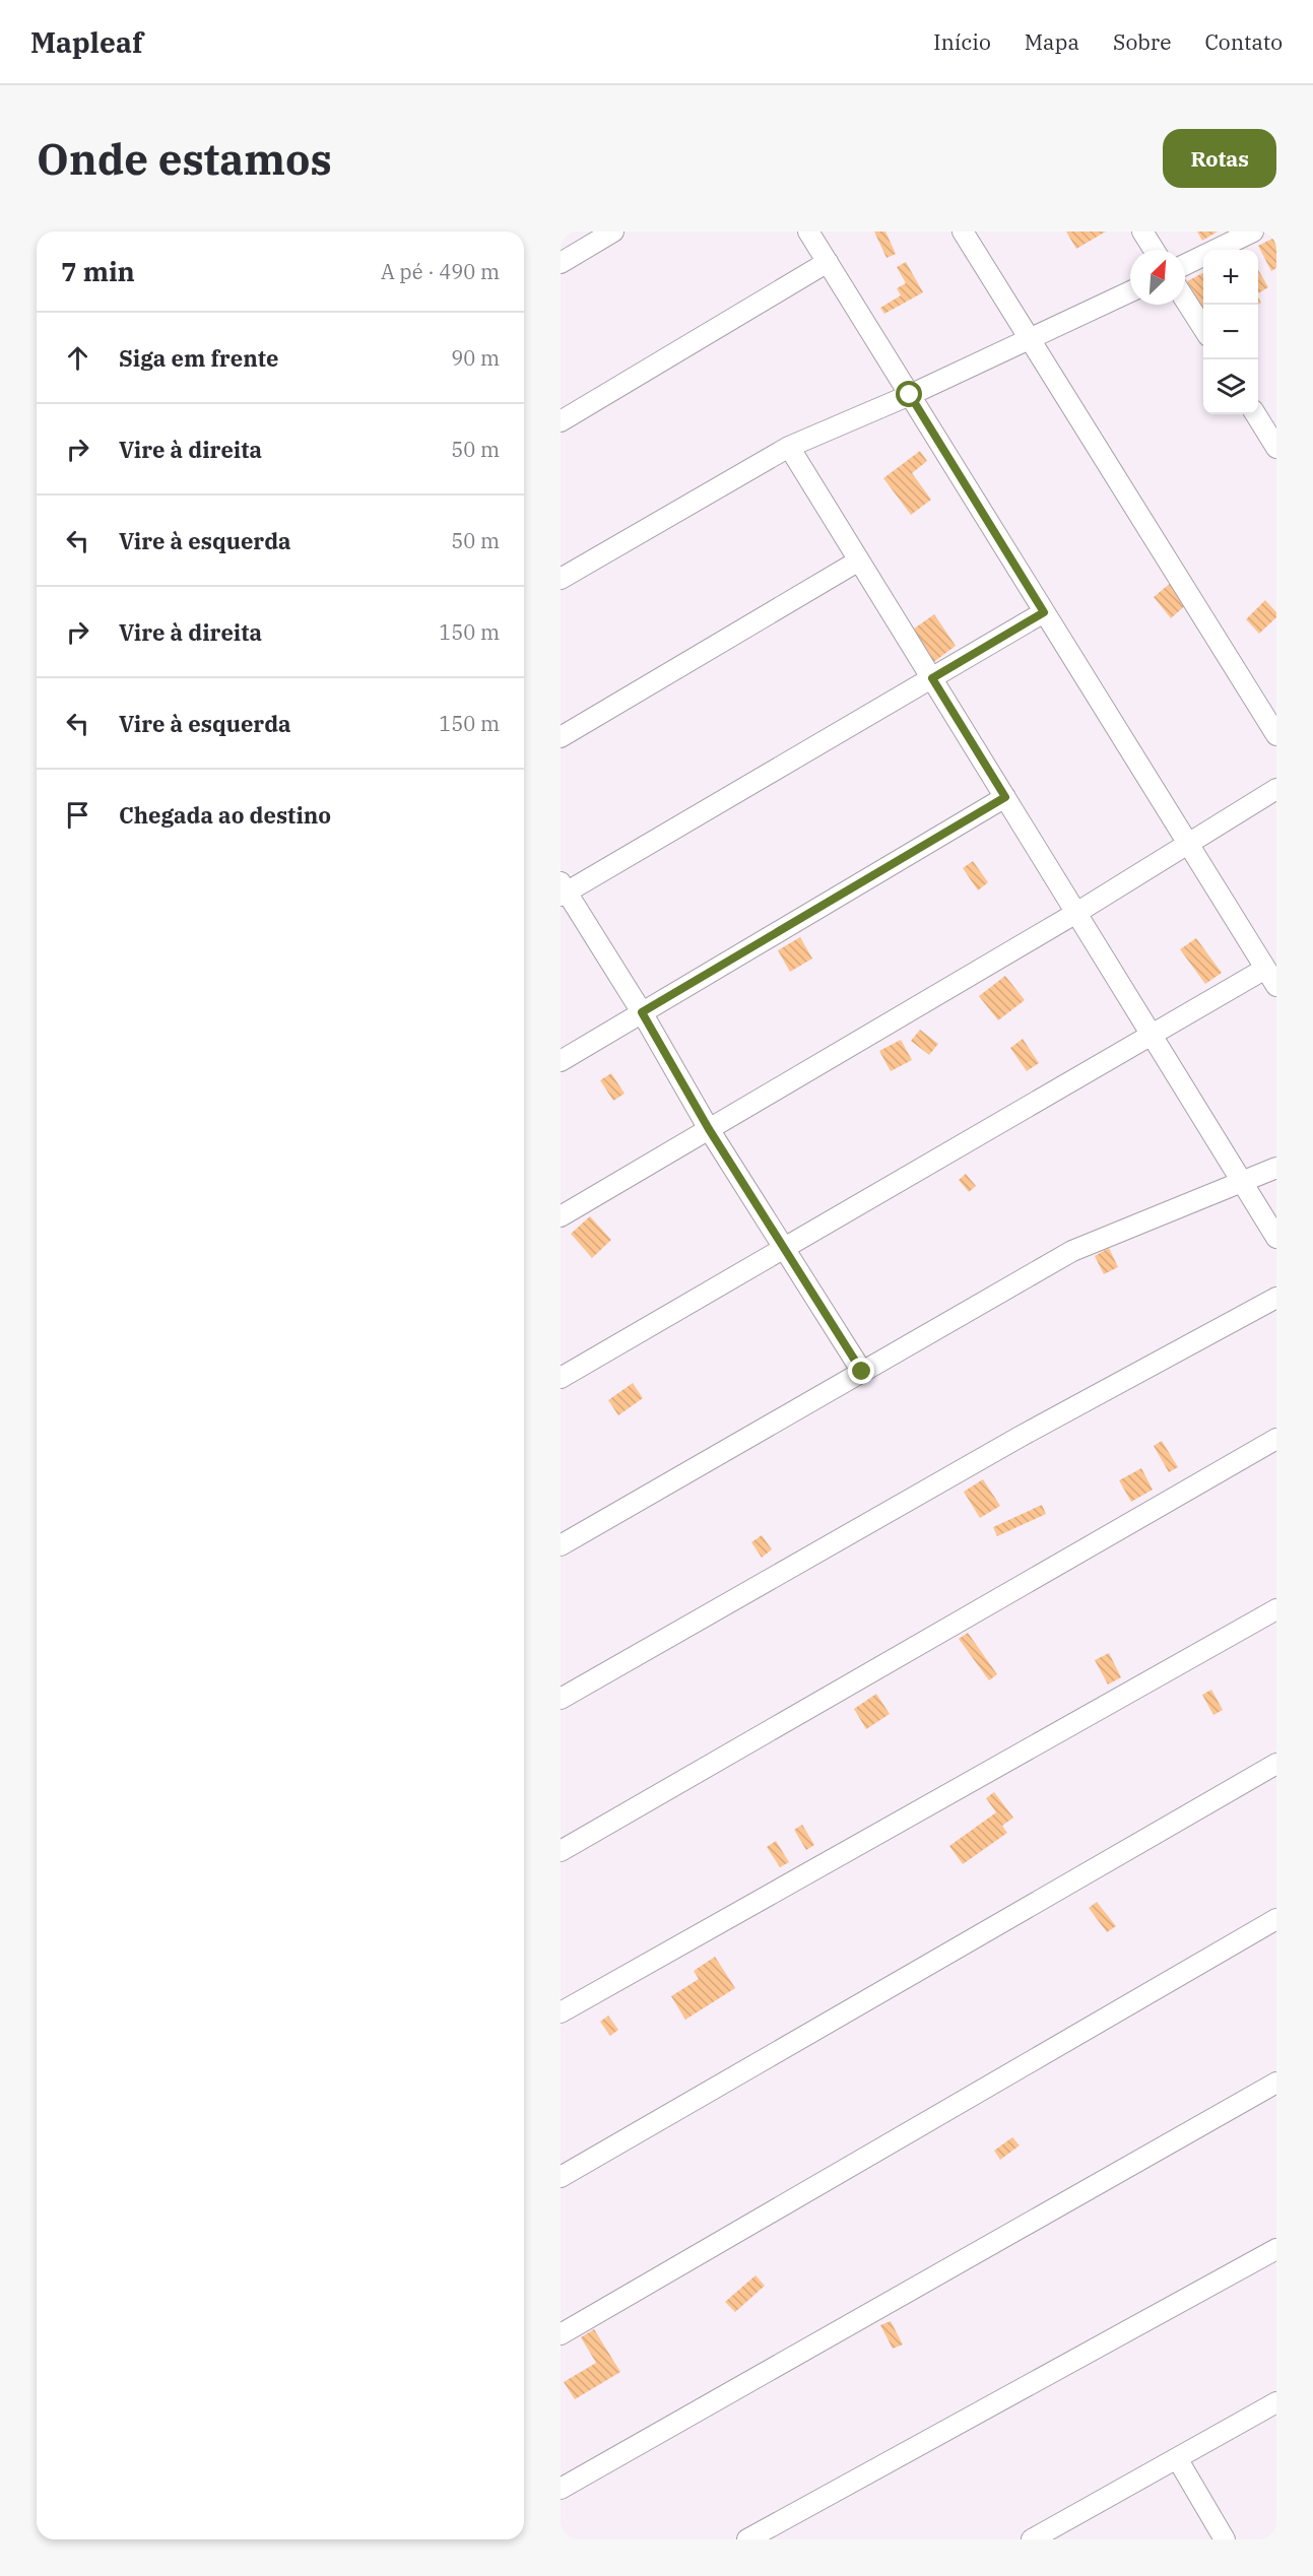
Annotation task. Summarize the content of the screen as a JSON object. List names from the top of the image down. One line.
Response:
{"north":"top right","page":{"header":"Mapleaf","nav":["Início","Mapa","Sobre","Contato"],"buttons":"Rotas","title":"Onde estamos","heading":["7 min","A pé · 490 m"],"map_buttons":["+","−"],"list":[["Siga em frente","90 m"],["Vire à direita","50 m"],["Vire à esquerda","50 m"],["Vire à direita","150 m"],["Vire à esquerda","150 m"],"Chegada ao destino"]}}
